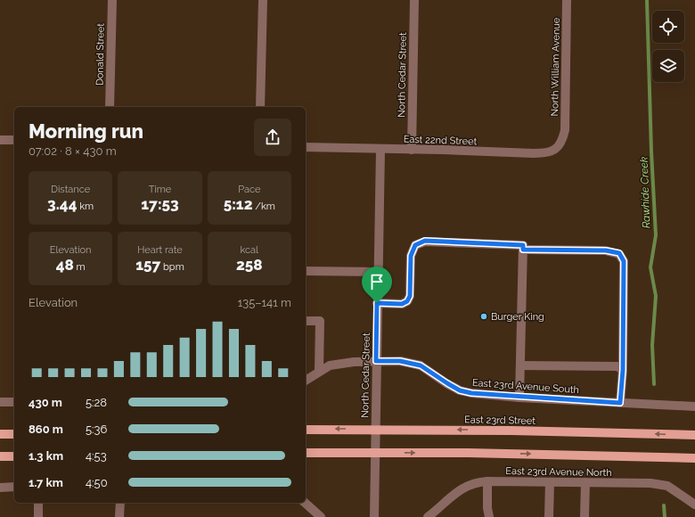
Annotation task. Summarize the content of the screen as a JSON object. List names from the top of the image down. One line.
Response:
{"streets":{"main road":["East 23rd Street"],"street":["Donald Street","North William Avenue","North Cedar Street","East 22nd Street","East 23rd Avenue South","East 23rd Avenue North"]},"crossings":[["North William Avenue","East 22nd Street"],["North Cedar Street","East 22nd Street"],["North Cedar Street","East 23rd Avenue South"],["North Cedar Street","East 23rd Street"]],"water":["Rawhide Creek"],"places":["Burger King"],"page":{"heading":["Morning run","07:02 · 8 × 430 m"],"stats":[["Distance","3.44 km"],["Time","17:53"],["Pace","5:12 /km"],["Elevation","48 m"],["Heart rate","157 bpm"],["kcal","258"]],"chart":["Elevation","135–141 m"],"list":[{"name":"430 m","note":"5:28"},{"name":"860 m","note":"5:36"},{"name":"1.3 km","note":"4:53"},{"name":"1.7 km","note":"4:50"}]}}
